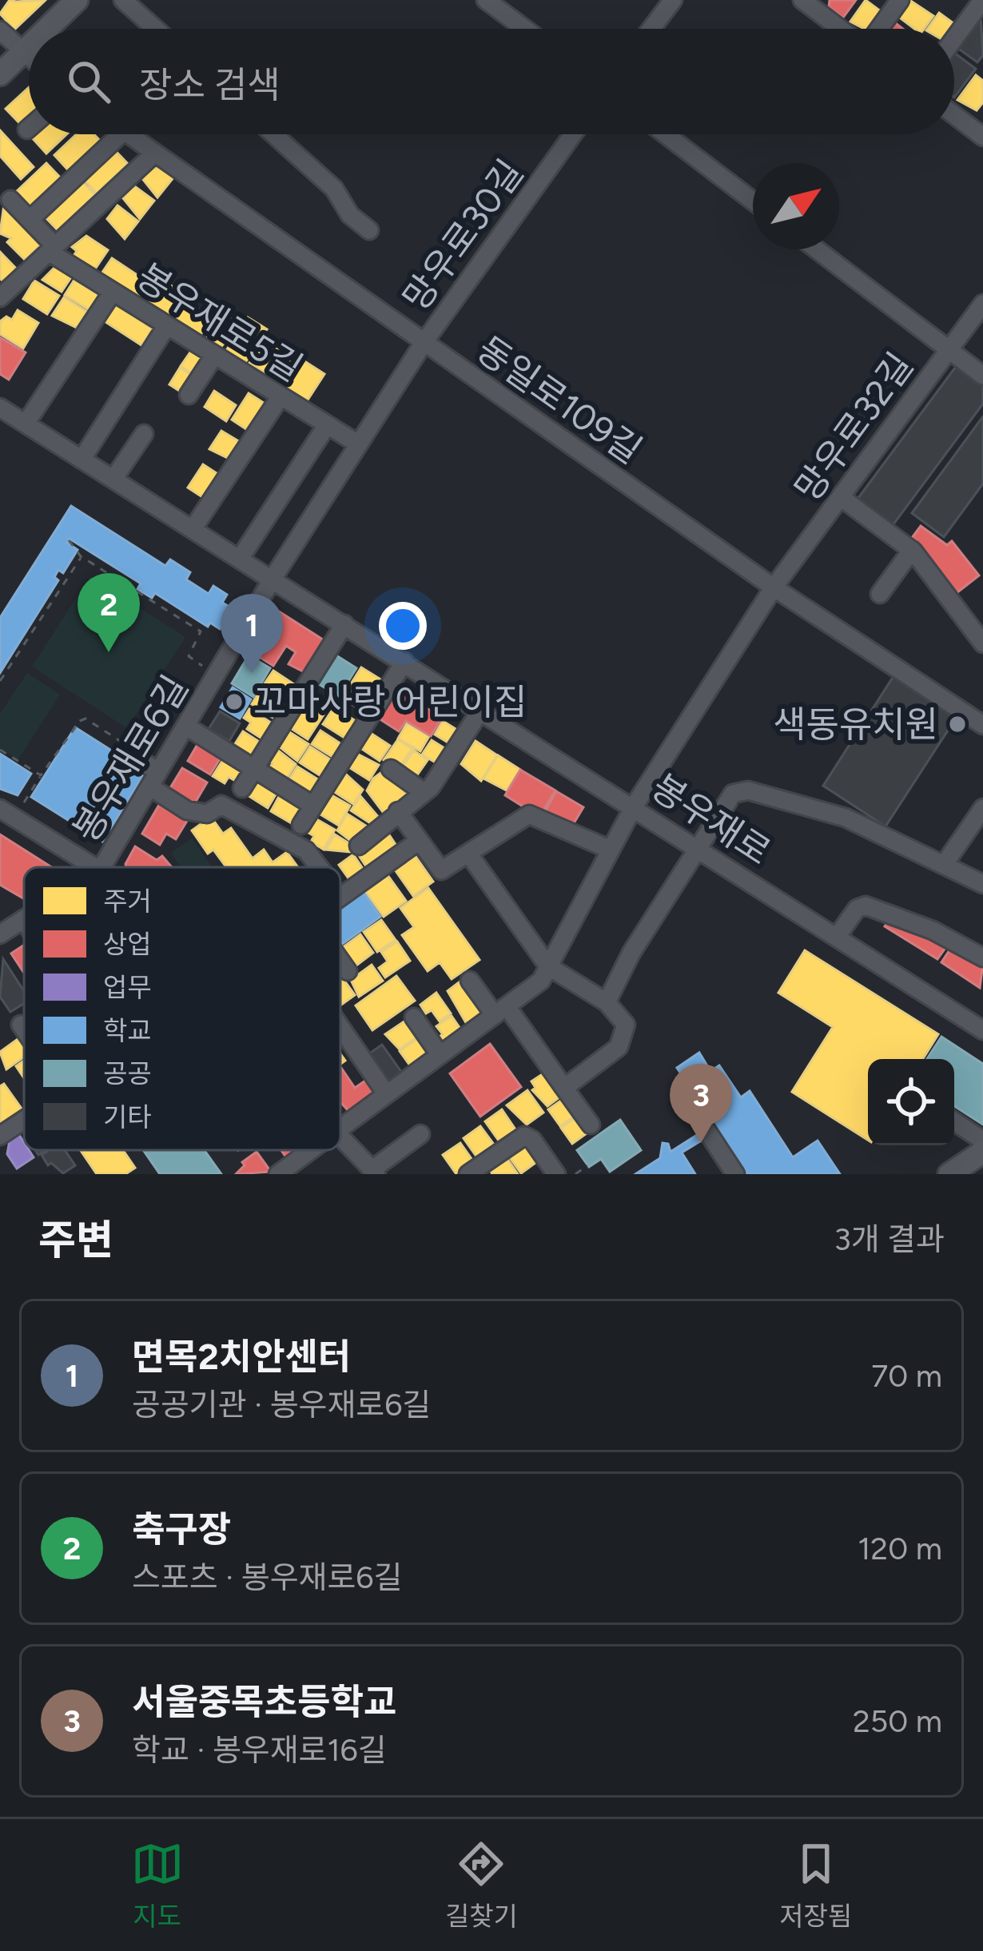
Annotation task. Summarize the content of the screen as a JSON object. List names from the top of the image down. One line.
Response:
{"streets":{"street":["망우로30길","봉우재로5길","동일로109길","망우로32길","봉우재로6길","봉우재로"]},"crossings":[["망우로30길","동일로109길"],["동일로109길","망우로32길"],["망우로32길","봉우재로"],["봉우재로6길","봉우재로"]],"places":["꼬마사랑 어린이집","색동유치원"],"legend":["주거","상업","업무","학교","공공","기타"],"north":"top right","page":{"search":"장소 검색","pins":["2","1","3"],"heading":["주변","3개 결과"],"list":[{"mark":"1","name":"면목2치안센터","note":"공공기관 · 봉우재로6길","value":"70 m"},{"mark":"2","name":"축구장","note":"스포츠 · 봉우재로6길","value":"120 m"},{"mark":"3","name":"서울중목초등학교","note":"학교 · 봉우재로16길","value":"250 m"}],"nav":["지도","길찾기","저장됨"]}}
